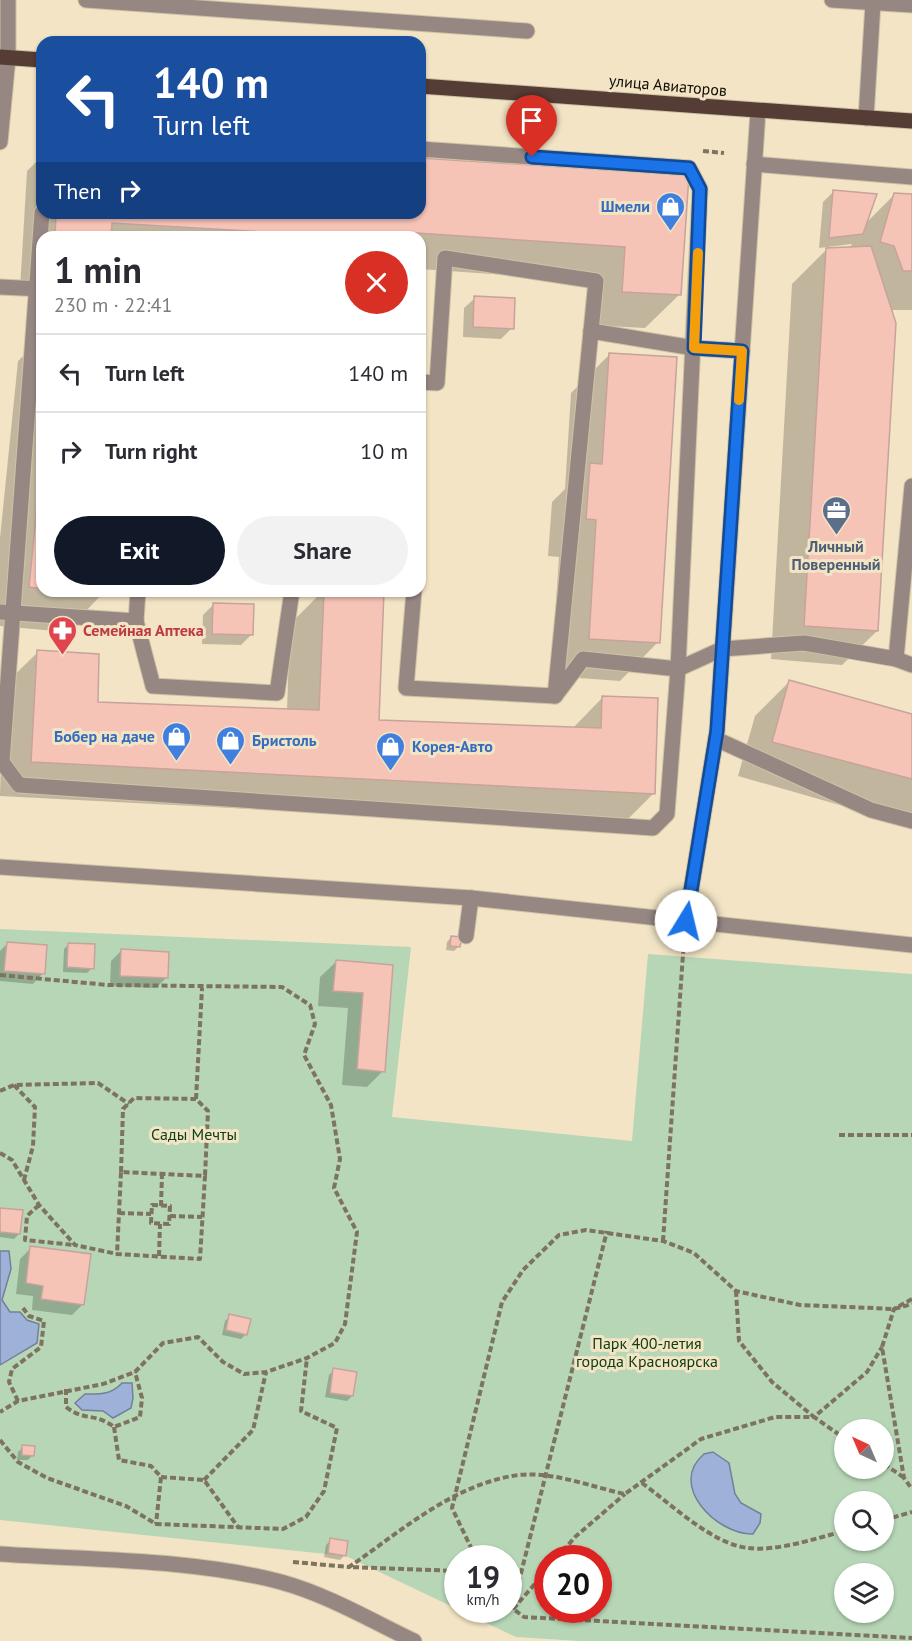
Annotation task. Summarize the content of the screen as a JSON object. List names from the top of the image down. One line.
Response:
{"streets":{"main road":["улица Авиаторов"]},"parks":["Сады Мечты","Парк 400-летия города Красноярска"],"places":{"shop":["Шмели","Бобер на даче","Бристоль","Корея-Авто"],"office":["Личный Поверенный"],"pharmacy":["Семейная Аптека"]},"north":"top left","page":{"turn":["140 m","Turn left"],"then":"Then","heading":["1 min","230 m · 22:41"],"list":[{"name":"Turn left","value":"140 m"},{"name":"Turn right","value":"10 m"}],"buttons":["Exit","Share"],"speed":"19 km/h","limit":"20"}}
